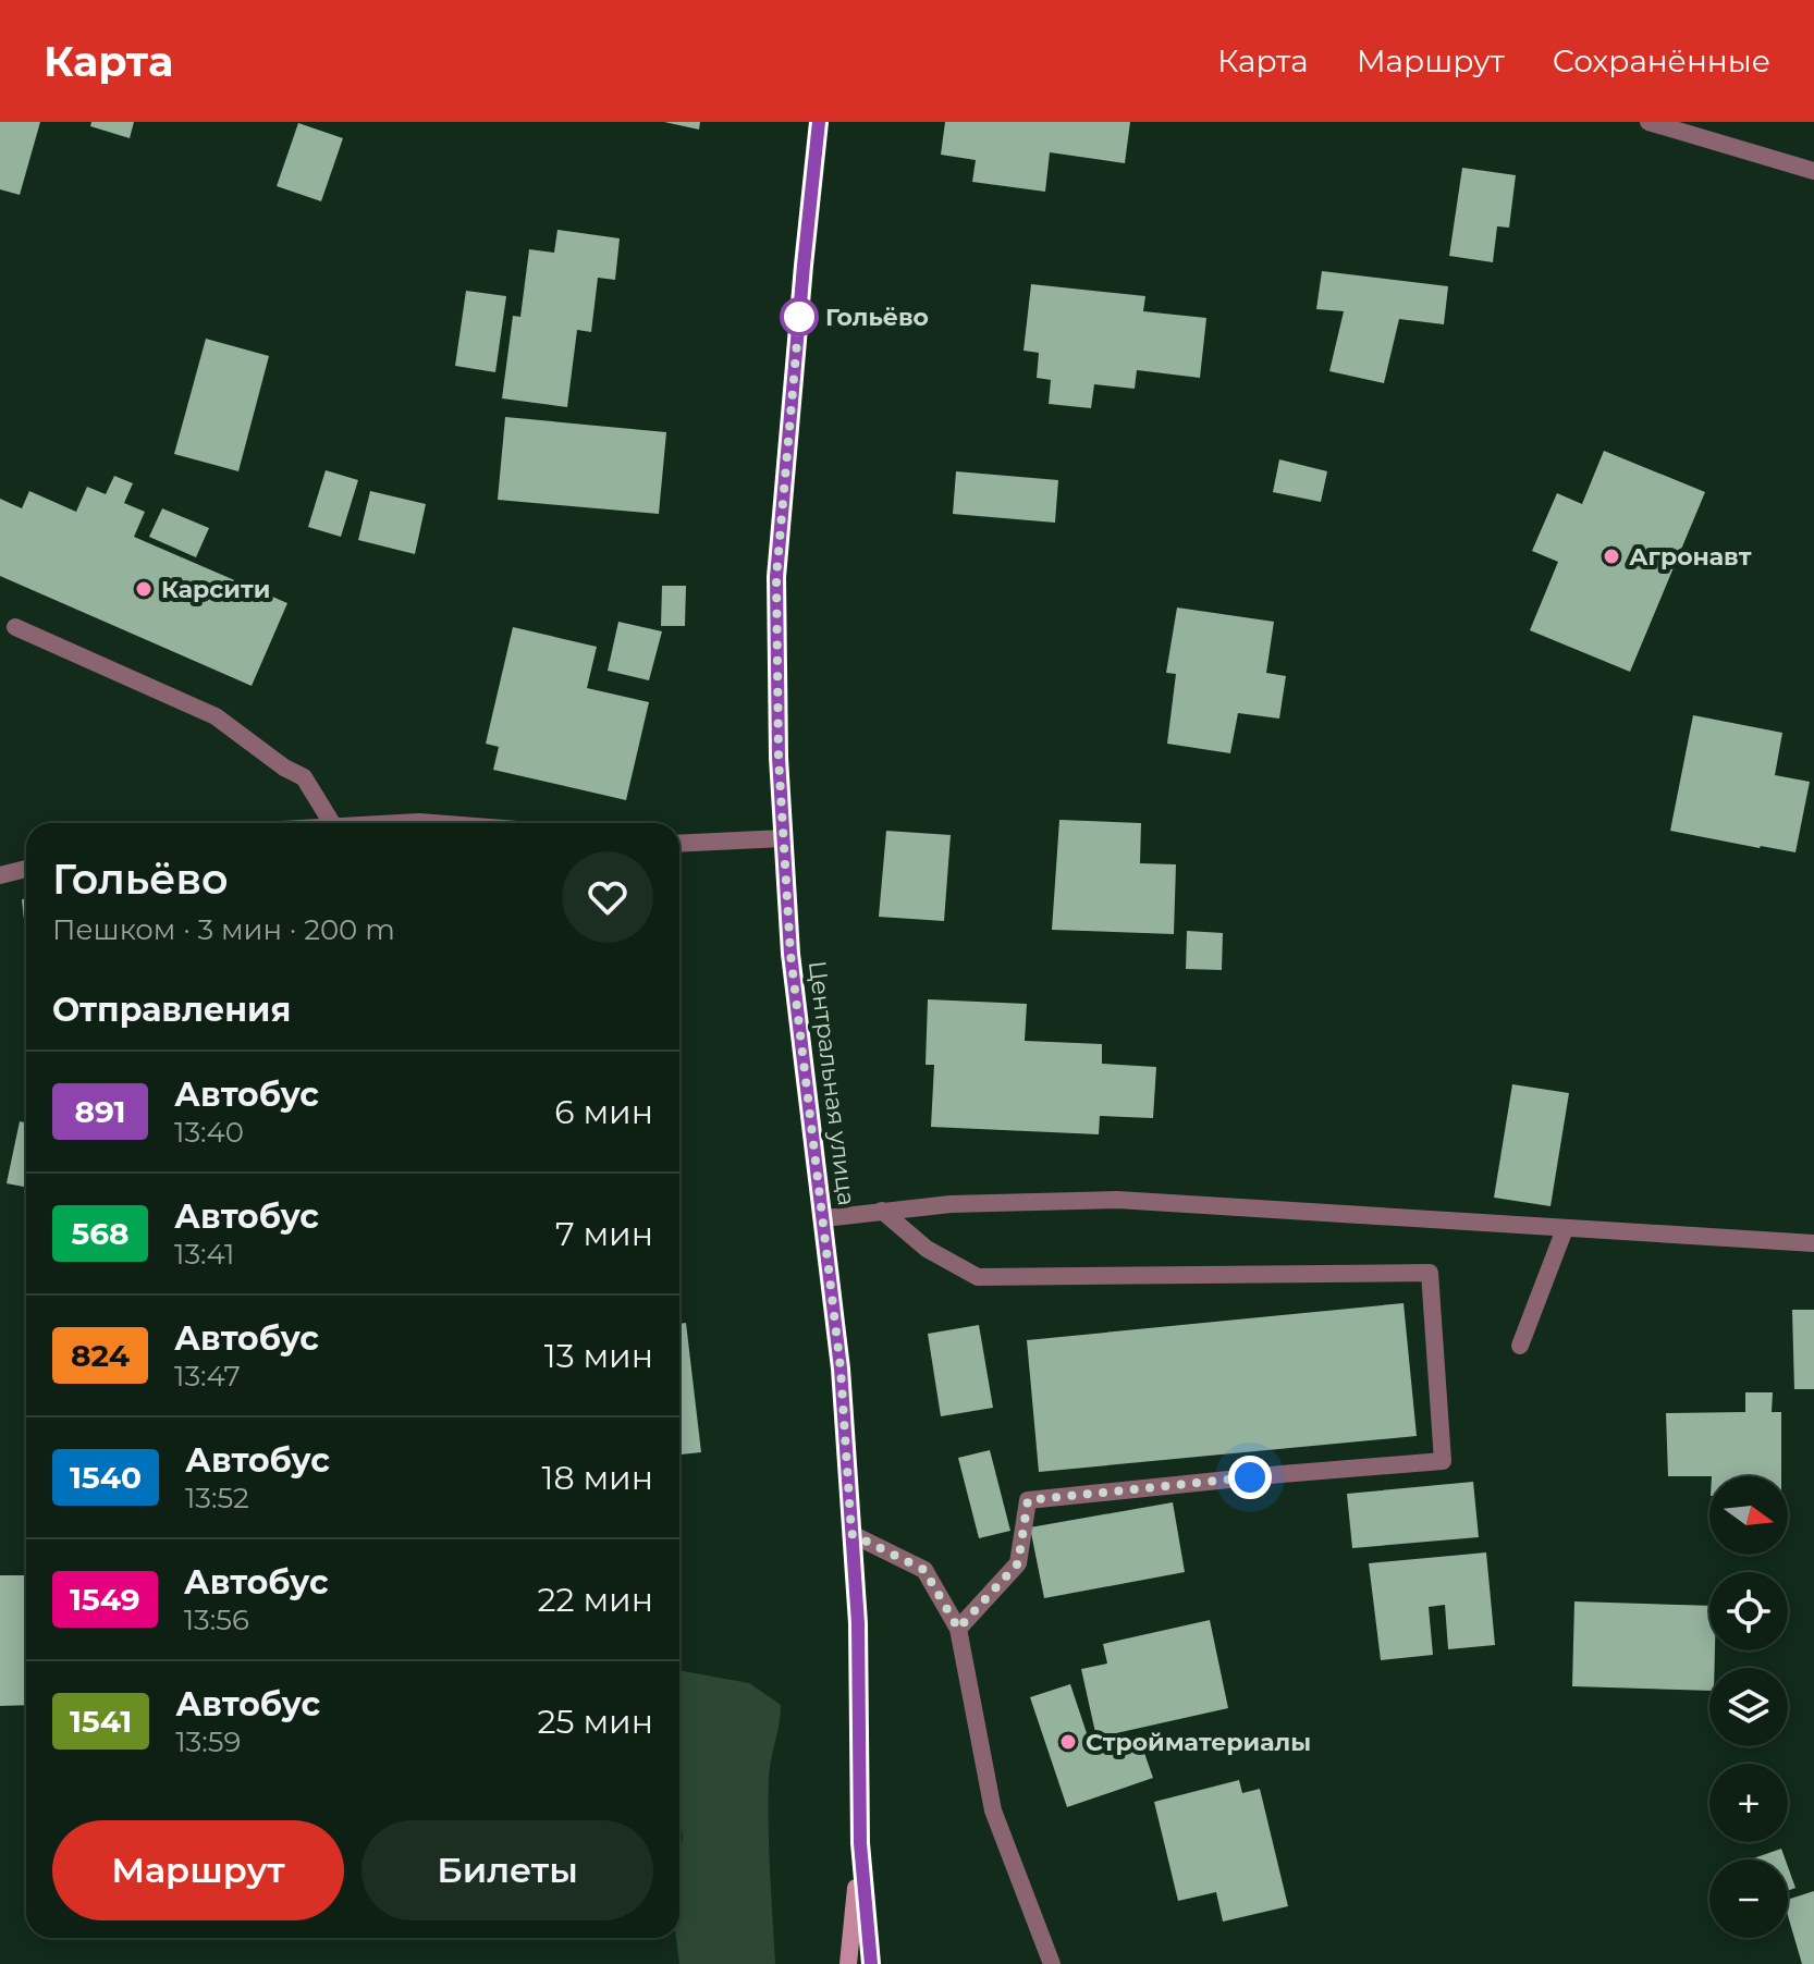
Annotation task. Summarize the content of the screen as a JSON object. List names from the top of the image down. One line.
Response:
{"streets":{"main road":["Центральная улица"]},"places":["Гольёво","Агронавт","Карсити","Стройматериалы"],"lines":["bus line 891"],"north":"right","page":{"header":"Карта","nav":["Карта","Маршрут","Сохранённые"],"heading":[["Гольёво","Пешком · 3 мин · 200 m"],"Отправления"],"list":[{"mark":"891","name":"Автобус","note":"13:40","value":"6 мин"},{"mark":"568","name":"Автобус","note":"13:41","value":"7 мин"},{"mark":"824","name":"Автобус","note":"13:47","value":"13 мин"},{"mark":"1540","name":"Автобус","note":"13:52","value":"18 мин"},{"mark":"1549","name":"Автобус","note":"13:56","value":"22 мин"},{"mark":"1541","name":"Автобус","note":"13:59","value":"25 мин"}],"map_buttons":["+","−"],"buttons":["Маршрут","Билеты"]}}
